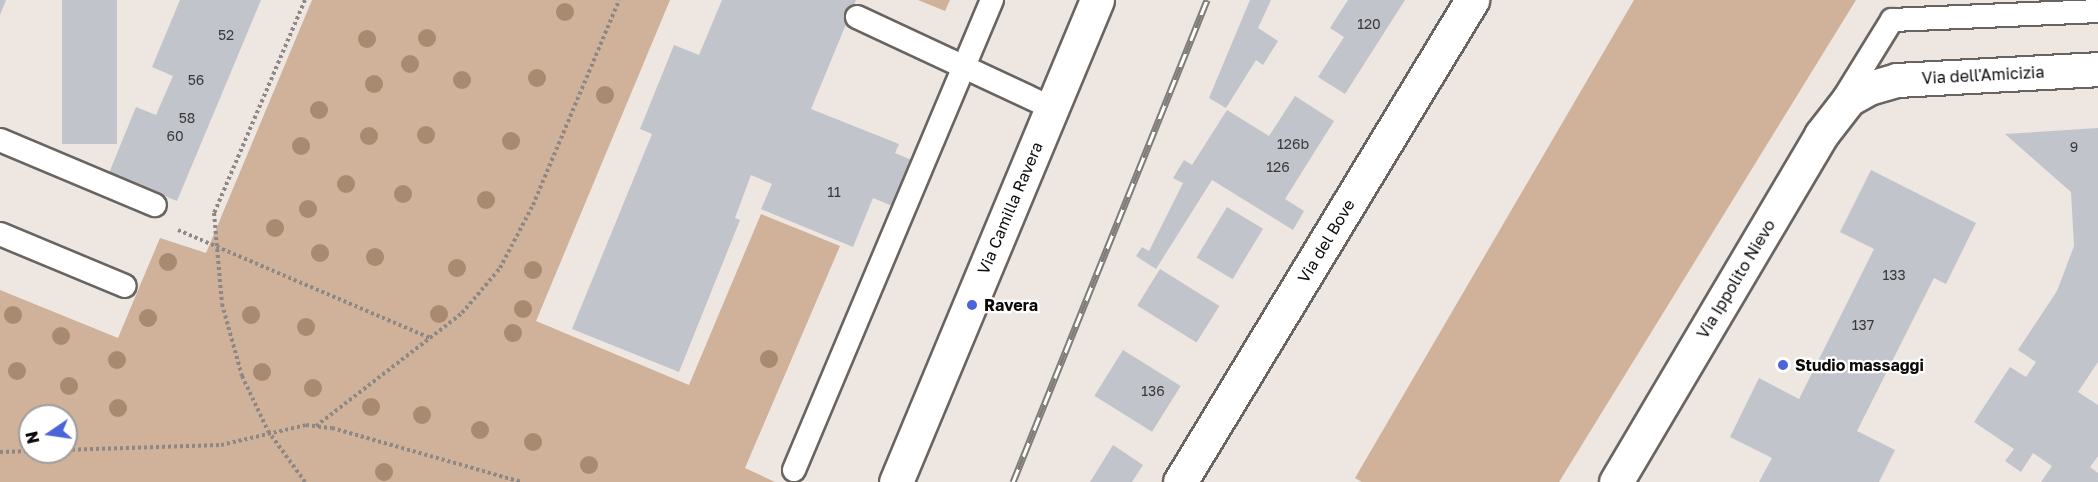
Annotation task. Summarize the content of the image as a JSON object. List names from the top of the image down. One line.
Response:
{"streets":{"street":["Via dell'Amicizia","Via Camilla Ravera","Via del Bove","Via Ippolito Nievo"]},"crossings":[["Via dell'Amicizia","Via Ippolito Nievo"]],"places":["Ravera","Studio massaggi"],"house_numbers":["120","52","56","58","60","126b","9","126","11","133","137","136"],"north":"left"}
